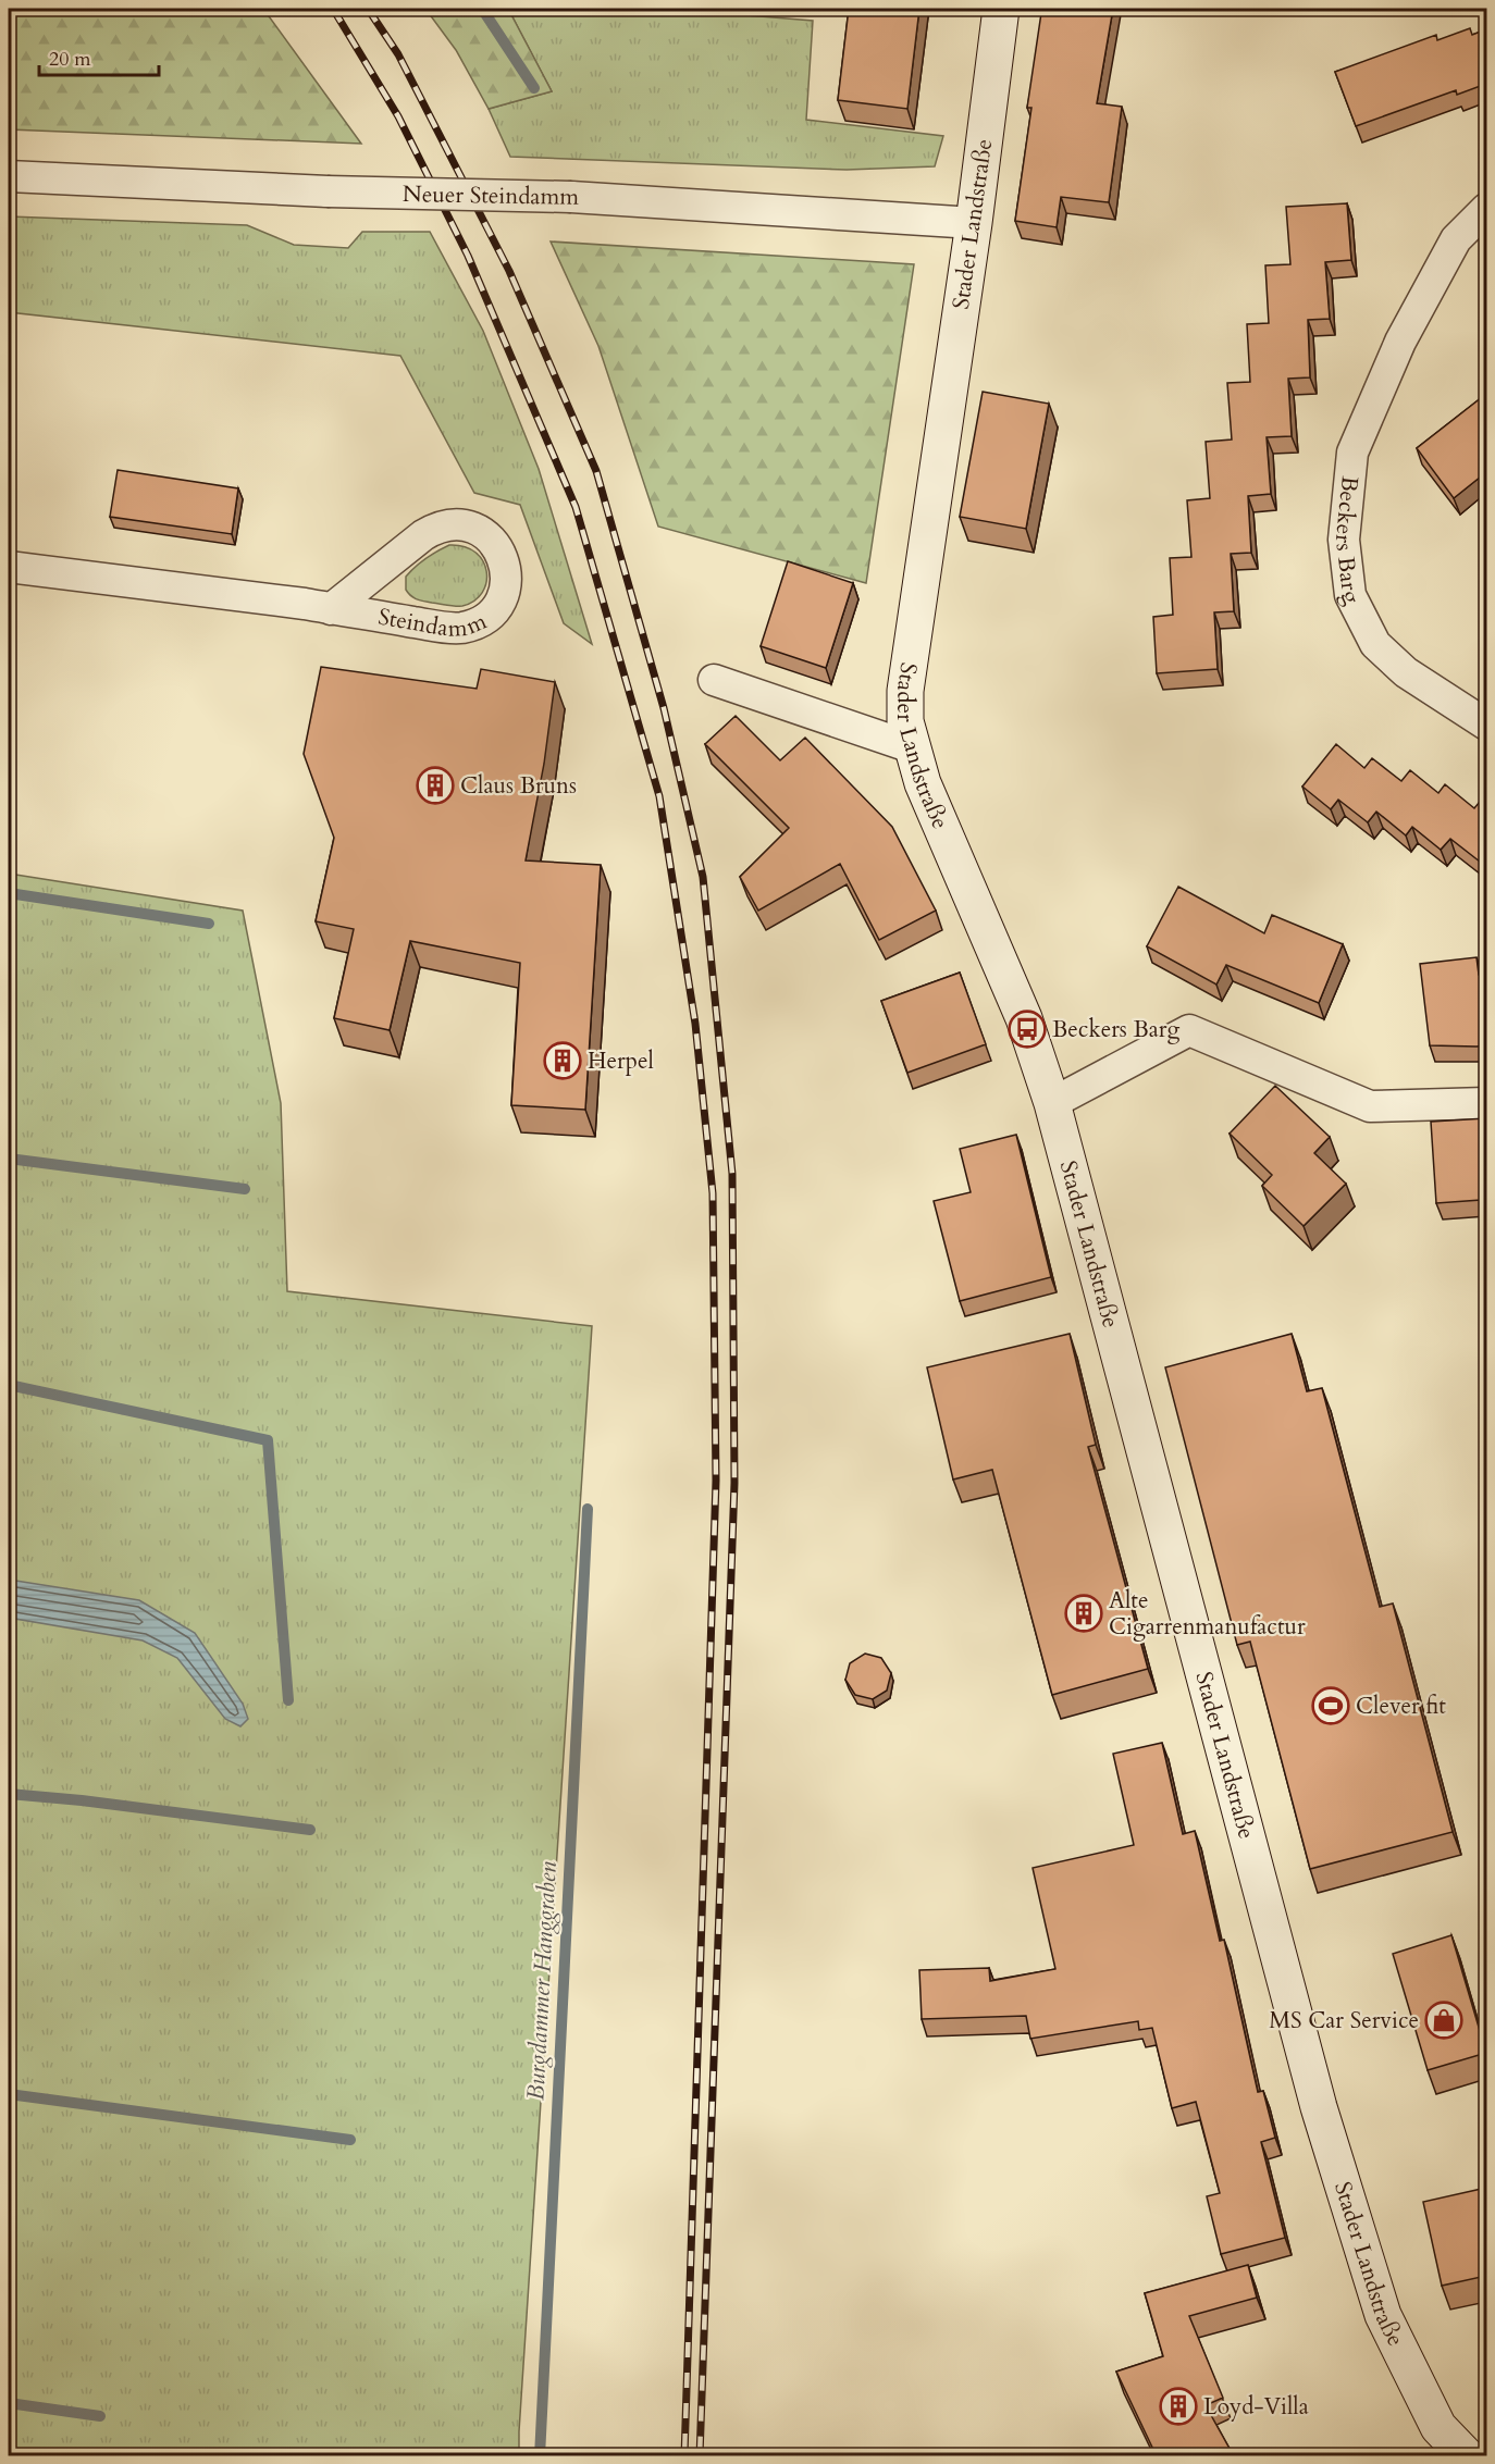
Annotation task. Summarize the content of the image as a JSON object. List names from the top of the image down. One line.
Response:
{"streets":{"street":["Neuer Steindamm","Stader Landstraße","Beckers Barg","Steindamm"]},"crossings":[["Neuer Steindamm","Stader Landstraße"]],"water":["Burgdammer Hanggraben"],"places":{"building":["Claus Bruns","Herpel","Alte Cigarrenmanufactur","Loyd-Villa"],"bus stop":["Beckers Barg"],"sports":["Clever fit"],"shop":["MS Car Service"]},"scale_bar":"20 m"}
